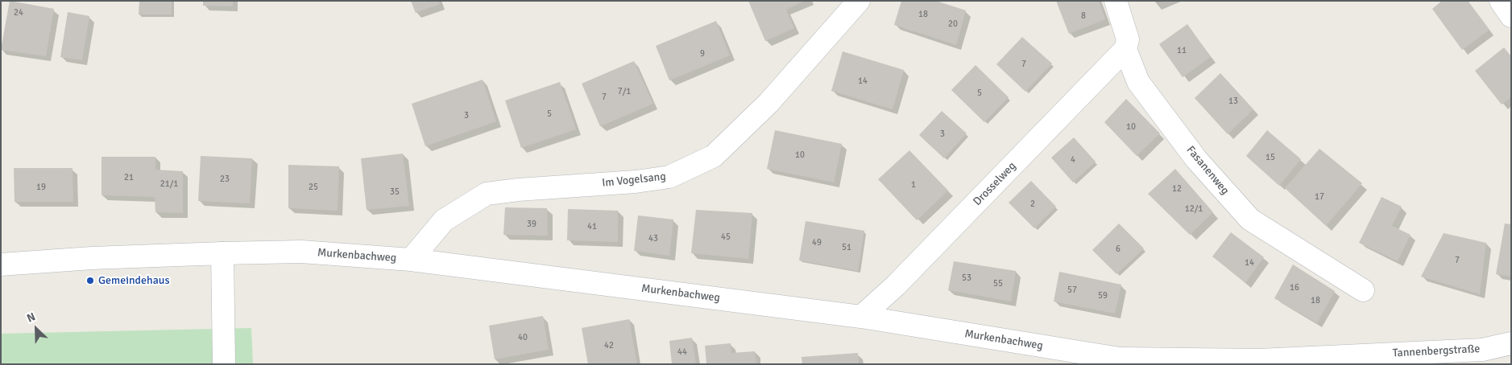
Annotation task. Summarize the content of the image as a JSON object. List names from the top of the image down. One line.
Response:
{"streets":{"street":["Fasanenweg","Im Vogelsang","Drosselweg","Murkenbachweg","Tannenbergstraße"]},"crossings":[["Fasanenweg","Drosselweg"],["Im Vogelsang","Murkenbachweg"],["Drosselweg","Murkenbachweg"],["Murkenbachweg","Tannenbergstraße"]],"places":["Gemeindehaus"],"house_numbers":["24","18","8","20","11","9","7","14","7/1","5","7","13","5","3","10","3","10","15","4","21","23","21/1","1","19","25","12","35","17","2","12/1","39","41","45","43","49","51","6","7","14","53","55","16","57","59","18","40","42","44"],"north":"top left"}
